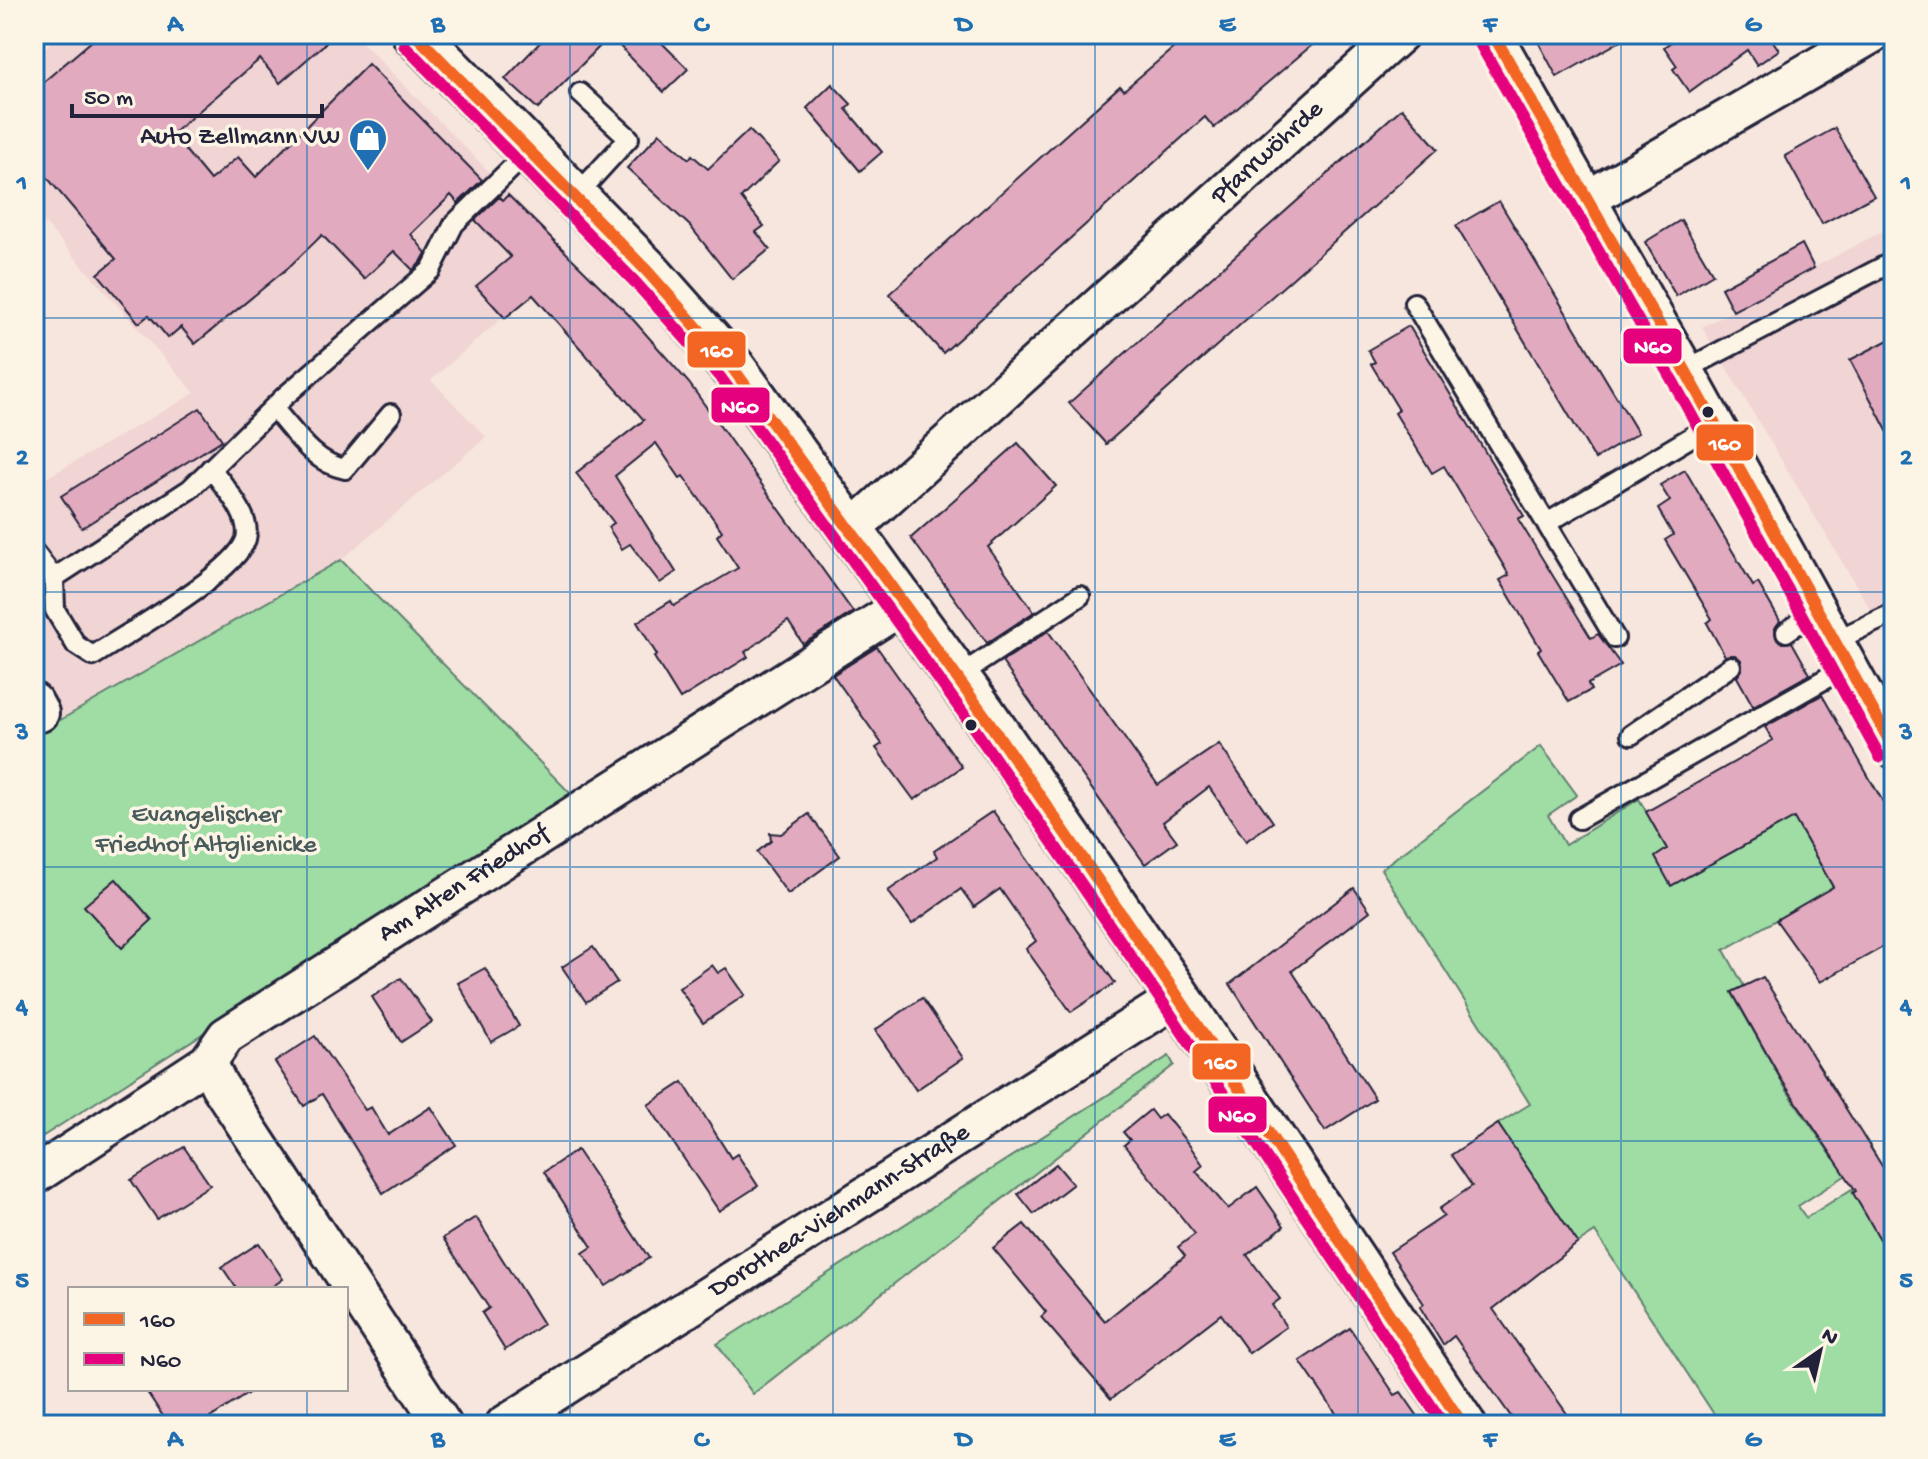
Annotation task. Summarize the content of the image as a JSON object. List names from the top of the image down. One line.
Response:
{"streets":{"street":["Pfarrwöhrde","Am Alten Friedhof","Dorothea-Viehmann-Straße"]},"parks":["Evangelischer Friedhof Altglienicke"],"places":{"shop":["Auto Zellmann VW"]},"lines":["transit line 160","transit line N60"],"legend":["160","N60"],"scale_bar":"50 m","north":"top right","grid":{"columns":["A","B","C","D","E","F","G"],"rows":["1","2","3","4","5"]}}
